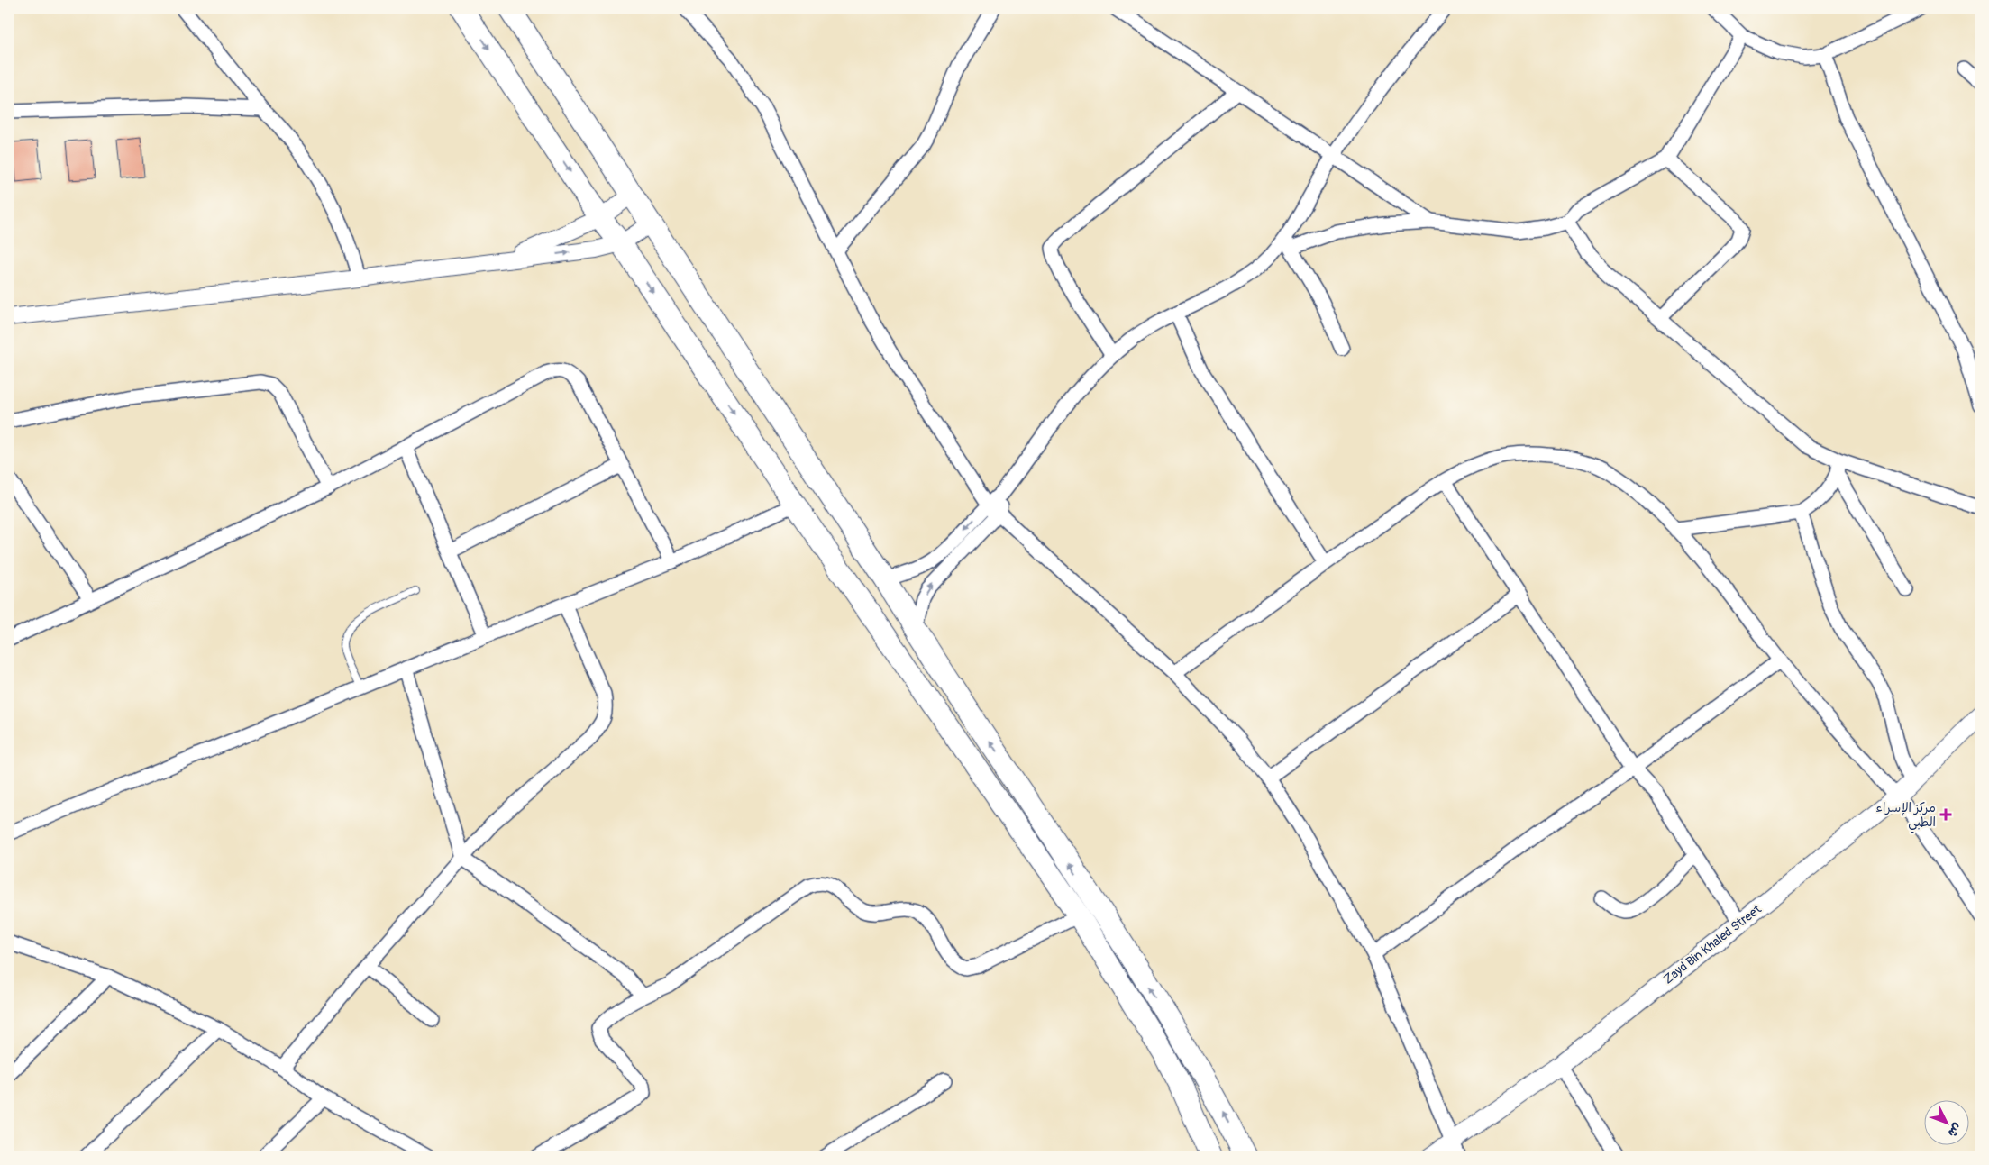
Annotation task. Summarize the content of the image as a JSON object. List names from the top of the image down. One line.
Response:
{"streets":{"main road":["Zayd Bin Khaled Street"]},"places":{"health":["مركز الإسراء الطبي"]},"north":"bottom right"}
